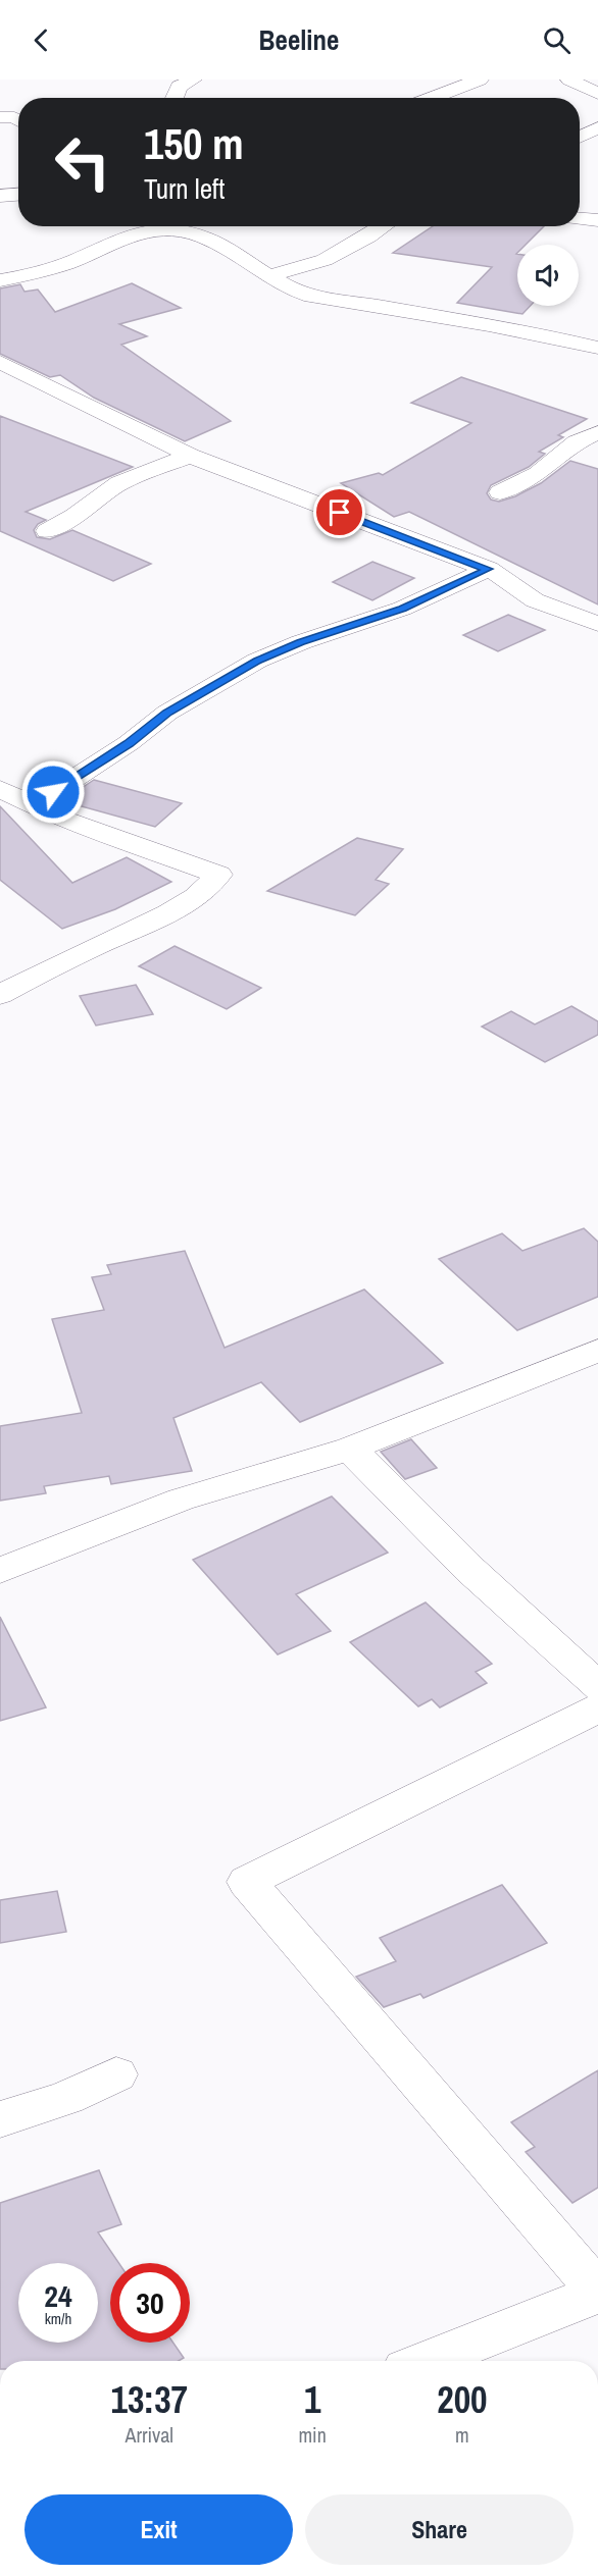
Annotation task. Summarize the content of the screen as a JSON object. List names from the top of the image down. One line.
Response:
{"page":{"header":"Beeline","turn":["150 m","Turn left"],"speed":"24 km/h","limit":"30","eta":["13:37","Arrival","1","min","200","m"],"buttons":["Exit","Share"]}}
